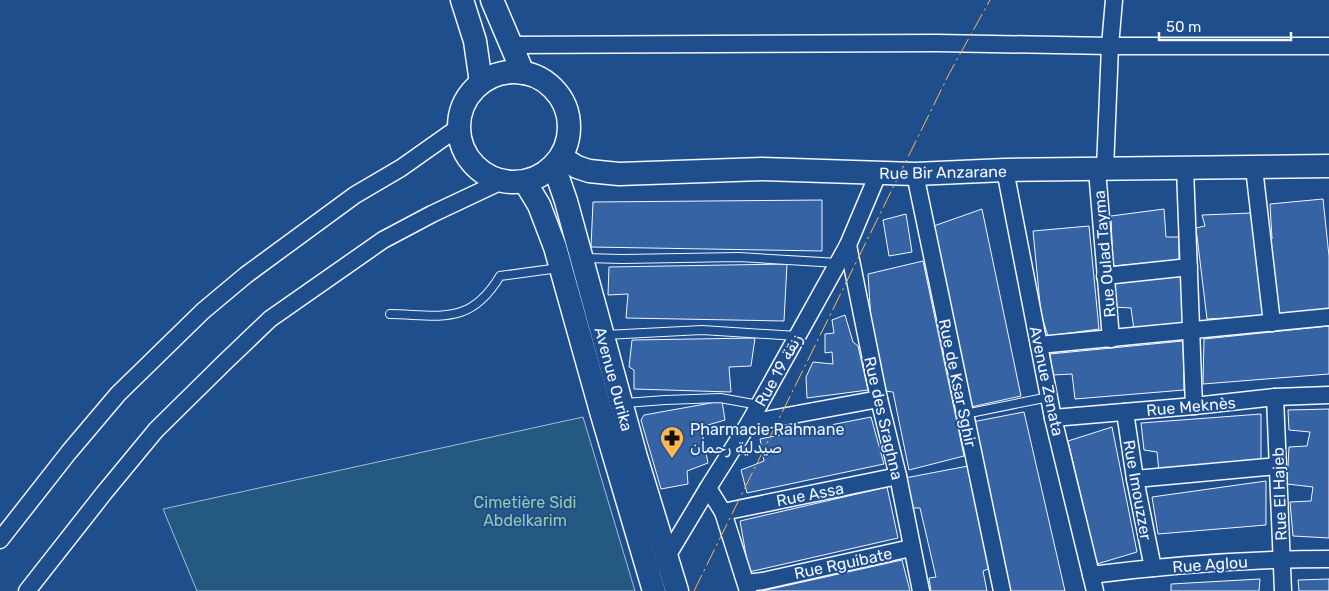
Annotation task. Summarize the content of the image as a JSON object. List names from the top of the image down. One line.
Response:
{"streets":{"street":["Rue Bir Anzarane","Rue Oulad Tayma","Rue 19 زنقة","Avenue Ourika","Avenue Zenata","Rue de Ksar Sghir","Rue Meknès","Rue des Sraghna","Rue Imouzzer","Rue Assa","Rue El Hajeb","Rue Rguibate","Rue Aglou"]},"crossings":[["Rue Bir Anzarane","Rue Oulad Tayma"],["Rue Bir Anzarane","Rue 19 زنقة"],["Rue Bir Anzarane","Avenue Ourika"],["Rue Bir Anzarane","Avenue Zenata"],["Rue Bir Anzarane","Rue de Ksar Sghir"],["Rue 19 زنقة","Avenue Ourika"],["Rue 19 زنقة","Rue des Sraghna"],["Avenue Zenata","Rue Meknès"],["Avenue Zenata","Rue Aglou"],["Rue Meknès","Rue Imouzzer"],["Rue Meknès","Rue El Hajeb"],["Rue des Sraghna","Rue Assa"],["Rue des Sraghna","Rue Rguibate"],["Rue Imouzzer","Rue Aglou"],["Rue El Hajeb","Rue Aglou"]],"parks":["Cimetière Sidi Abdelkarim"],"places":{"pharmacy":["Pharmacie Rahmane صيدلية رحمان"]},"scale_bar":"50 m"}
